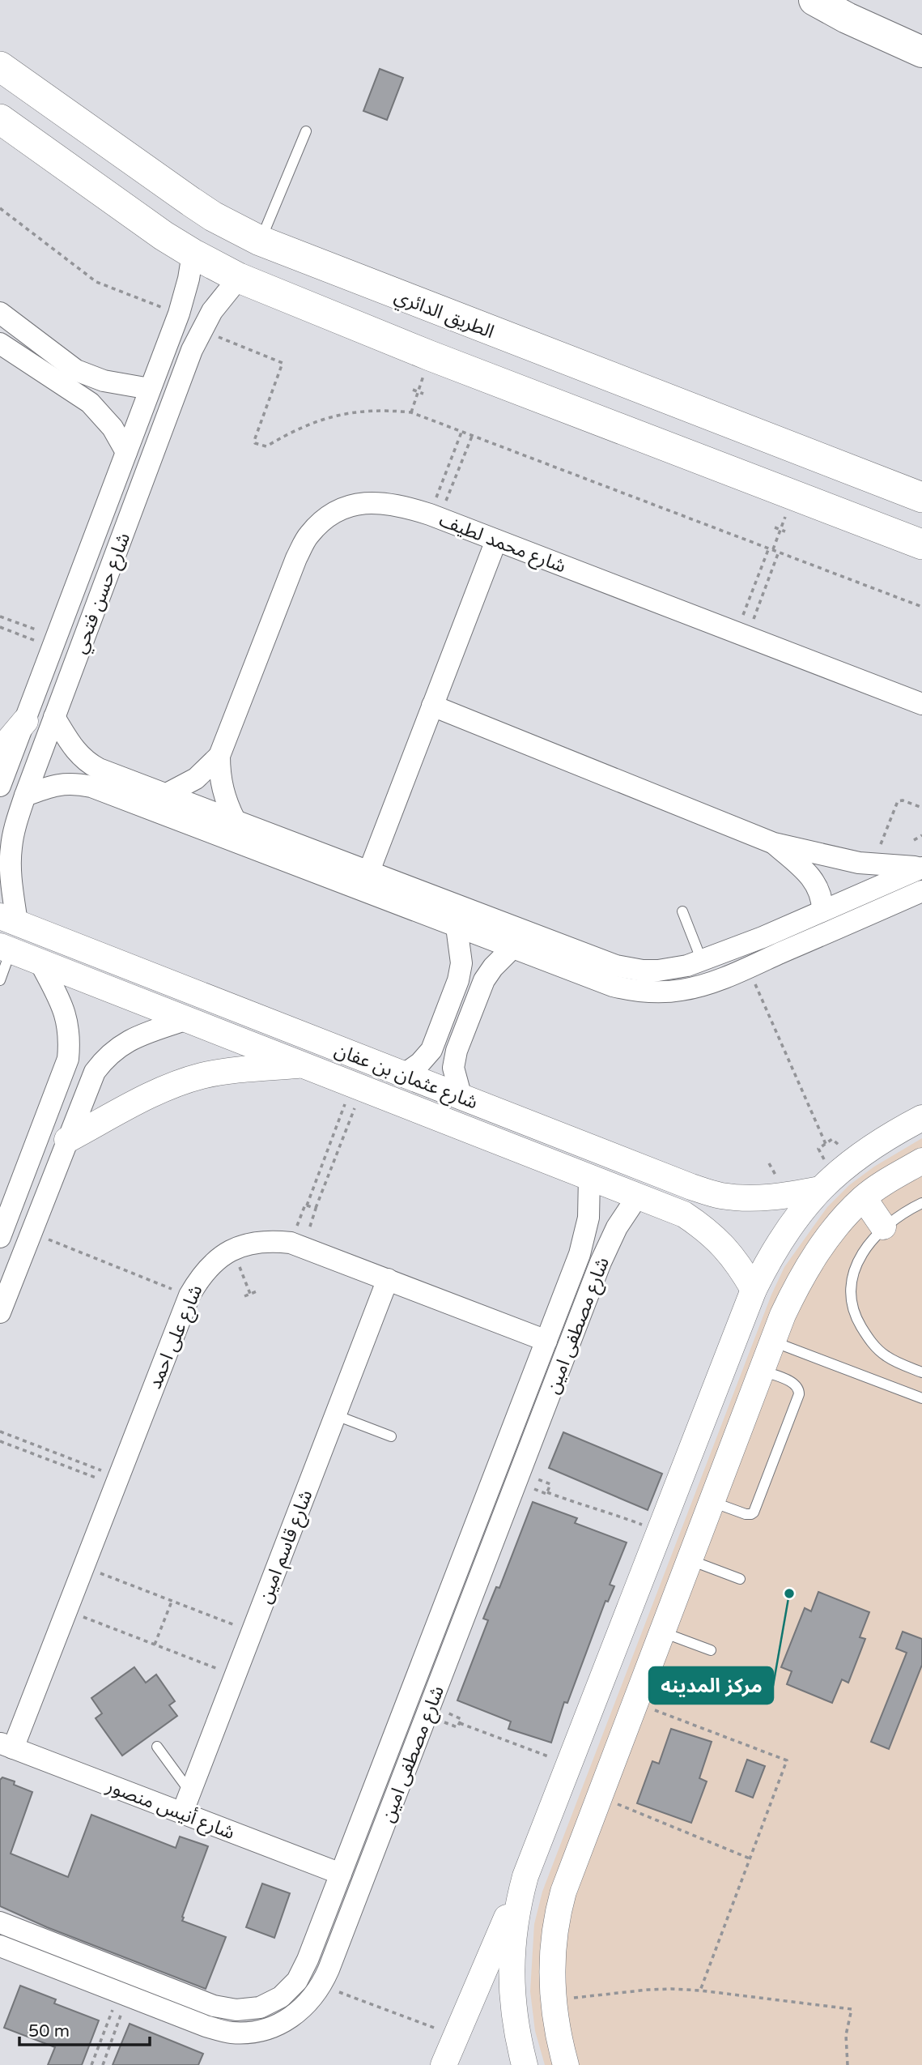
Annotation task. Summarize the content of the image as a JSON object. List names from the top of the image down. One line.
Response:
{"streets":{"main road":["الطريق الدائري"],"street":["شارع محمد لطيف","شارع حسن فتحي","شارع عثمان بن عفان","شارع مصطفى امين","شارع على احمد","شارع قاسم امين","شارع أنيس منصور"]},"crossings":[["شارع حسن فتحي","شارع عثمان بن عفان"],["شارع عثمان بن عفان","شارع مصطفى امين"],["شارع مصطفى امين","شارع على احمد"],["شارع مصطفى امين","شارع أنيس منصور"],["شارع على احمد","شارع قاسم امين"],["شارع على احمد","شارع أنيس منصور"],["شارع قاسم امين","شارع أنيس منصور"]],"places":["مركز المدينه"],"scale_bar":"50 m"}
